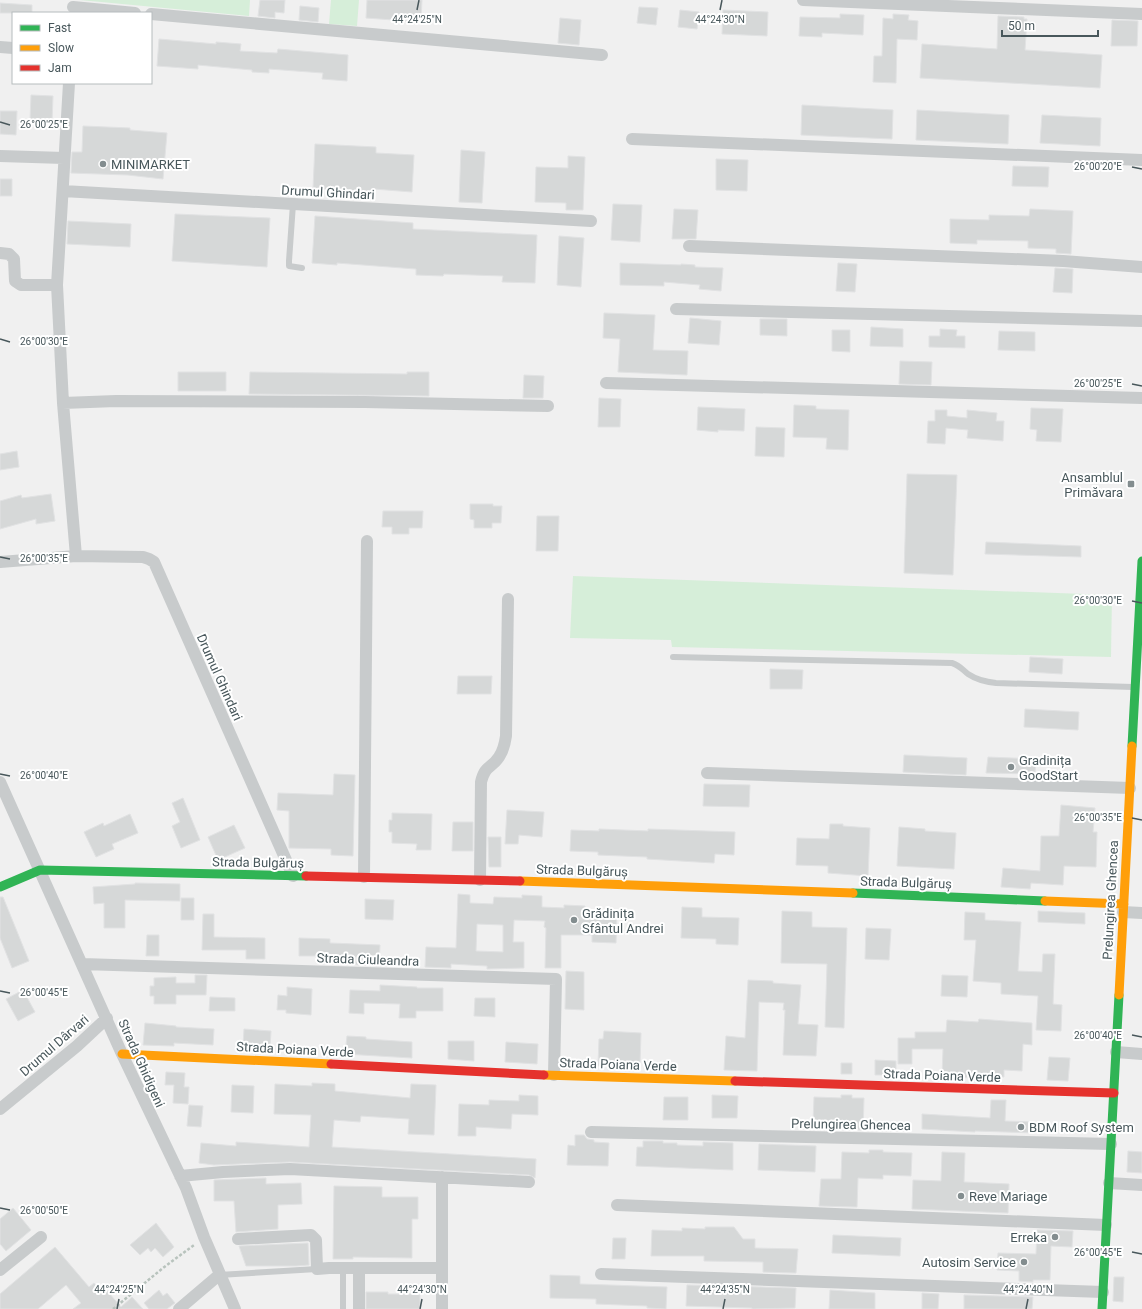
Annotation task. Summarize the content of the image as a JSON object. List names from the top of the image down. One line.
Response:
{"streets":{"street":["Drumul Ghindari","Strada Bulgăruș","Prelungirea Ghencea","Strada Ciuleandra","Drumul Dârvari","Strada Poiana Verde","Strada Ghidigeni"]},"crossings":[["Drumul Ghindari","Strada Bulgăruș"],["Strada Bulgăruș","Prelungirea Ghencea"],["Strada Bulgăruș","Strada Ghidigeni"],["Prelungirea Ghencea","Strada Poiana Verde"],["Strada Ciuleandra","Strada Poiana Verde"],["Strada Ciuleandra","Strada Ghidigeni"],["Drumul Dârvari","Strada Ghidigeni"],["Strada Poiana Verde","Strada Ghidigeni"]],"places":{"other":["MINIMARKET","Gradinița GoodStart","Grădinița Sfântul Andrei","BDM Roof System","Reve Mariage","Erreka","Autosim Service"],"transit":["Ansamblul Primăvara"]},"legend":["Fast","Slow","Jam"],"scale_bar":"50 m","coordinates":["44°24'25\"N","44°24'30\"N","26°00'25\"E","26°00'20\"E","26°00'30\"E","26°00'35\"E","26°00'40\"E","26°00'45\"E","26°00'50\"E","44°24'35\"N","44°24'40\"N"]}
